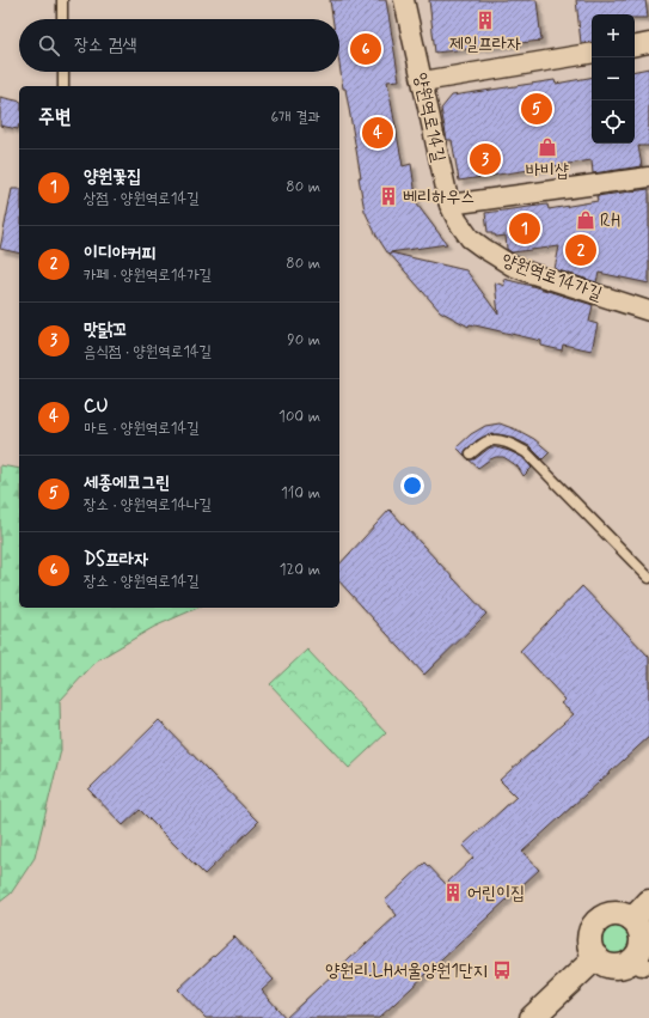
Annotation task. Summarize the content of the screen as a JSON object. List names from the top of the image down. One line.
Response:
{"streets":{"street":["양원역로14길","양원역로14가길"]},"crossings":[["양원역로14길","양원역로14가길"]],"places":{"building":["제일프라자","베리하우스","어린이집"],"shop":["바비샵","RH"],"bus stop":["양원리.LH서울양원1단지"]},"page":{"map_buttons":["+","−"],"search":"장소 검색","pins":["6","5","4","3","1","2"],"heading":["주변","6개 결과"],"list":[{"mark":"1","name":"양원꽃집","note":"상점 · 양원역로14길","value":"80 m"},{"mark":"2","name":"이디야커피","note":"카페 · 양원역로14가길","value":"80 m"},{"mark":"3","name":"맛닭꼬","note":"음식점 · 양원역로14길","value":"90 m"},{"mark":"4","name":"CU","note":"마트 · 양원역로14길","value":"100 m"},{"mark":"5","name":"세종에코그린","note":"장소 · 양원역로14나길","value":"110 m"},{"mark":"6","name":"DS프라자","note":"장소 · 양원역로14길","value":"120 m"}]}}
